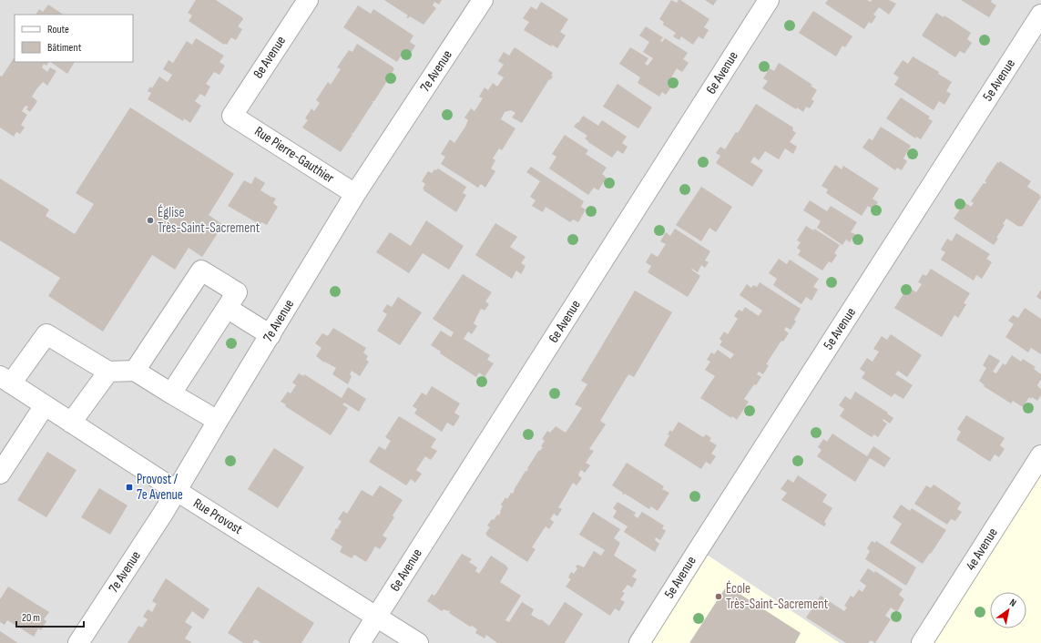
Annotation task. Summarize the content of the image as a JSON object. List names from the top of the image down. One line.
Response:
{"streets":{"street":["8e Avenue","7e Avenue","6e Avenue","5e Avenue","Rue Pierre-Gauthier","Rue Provost","4e Avenue"]},"crossings":[["8e Avenue","Rue Pierre-Gauthier"],["7e Avenue","Rue Pierre-Gauthier"],["7e Avenue","Rue Provost"],["6e Avenue","Rue Provost"]],"places":{"other":["Église Très-Saint-Sacrement","École Très-Saint-Sacrement"],"transit":["Provost / 7e Avenue"]},"legend":["Route","Bâtiment"],"scale_bar":"20 m","north":"top right"}
